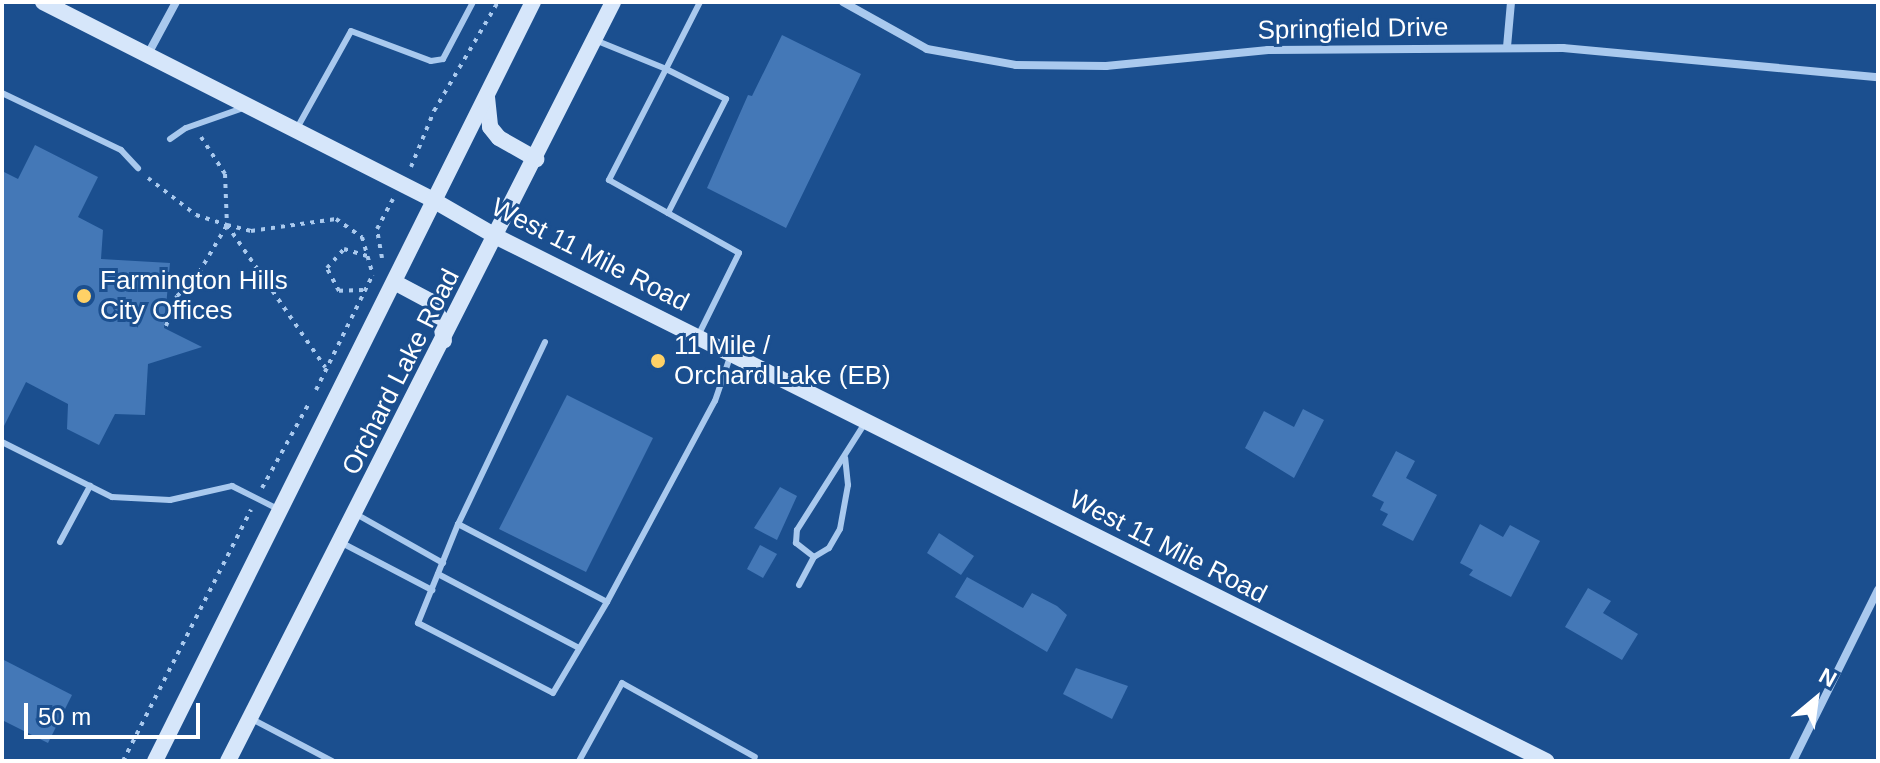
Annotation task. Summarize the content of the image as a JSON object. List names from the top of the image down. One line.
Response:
{"streets":{"main road":["West 11 Mile Road","Orchard Lake Road"],"street":["Springfield Drive"]},"crossings":[["West 11 Mile Road","Orchard Lake Road"]],"places":["Farmington Hills City Offices","11 Mile / Orchard Lake (EB)"],"scale_bar":"50 m","north":"top right"}
